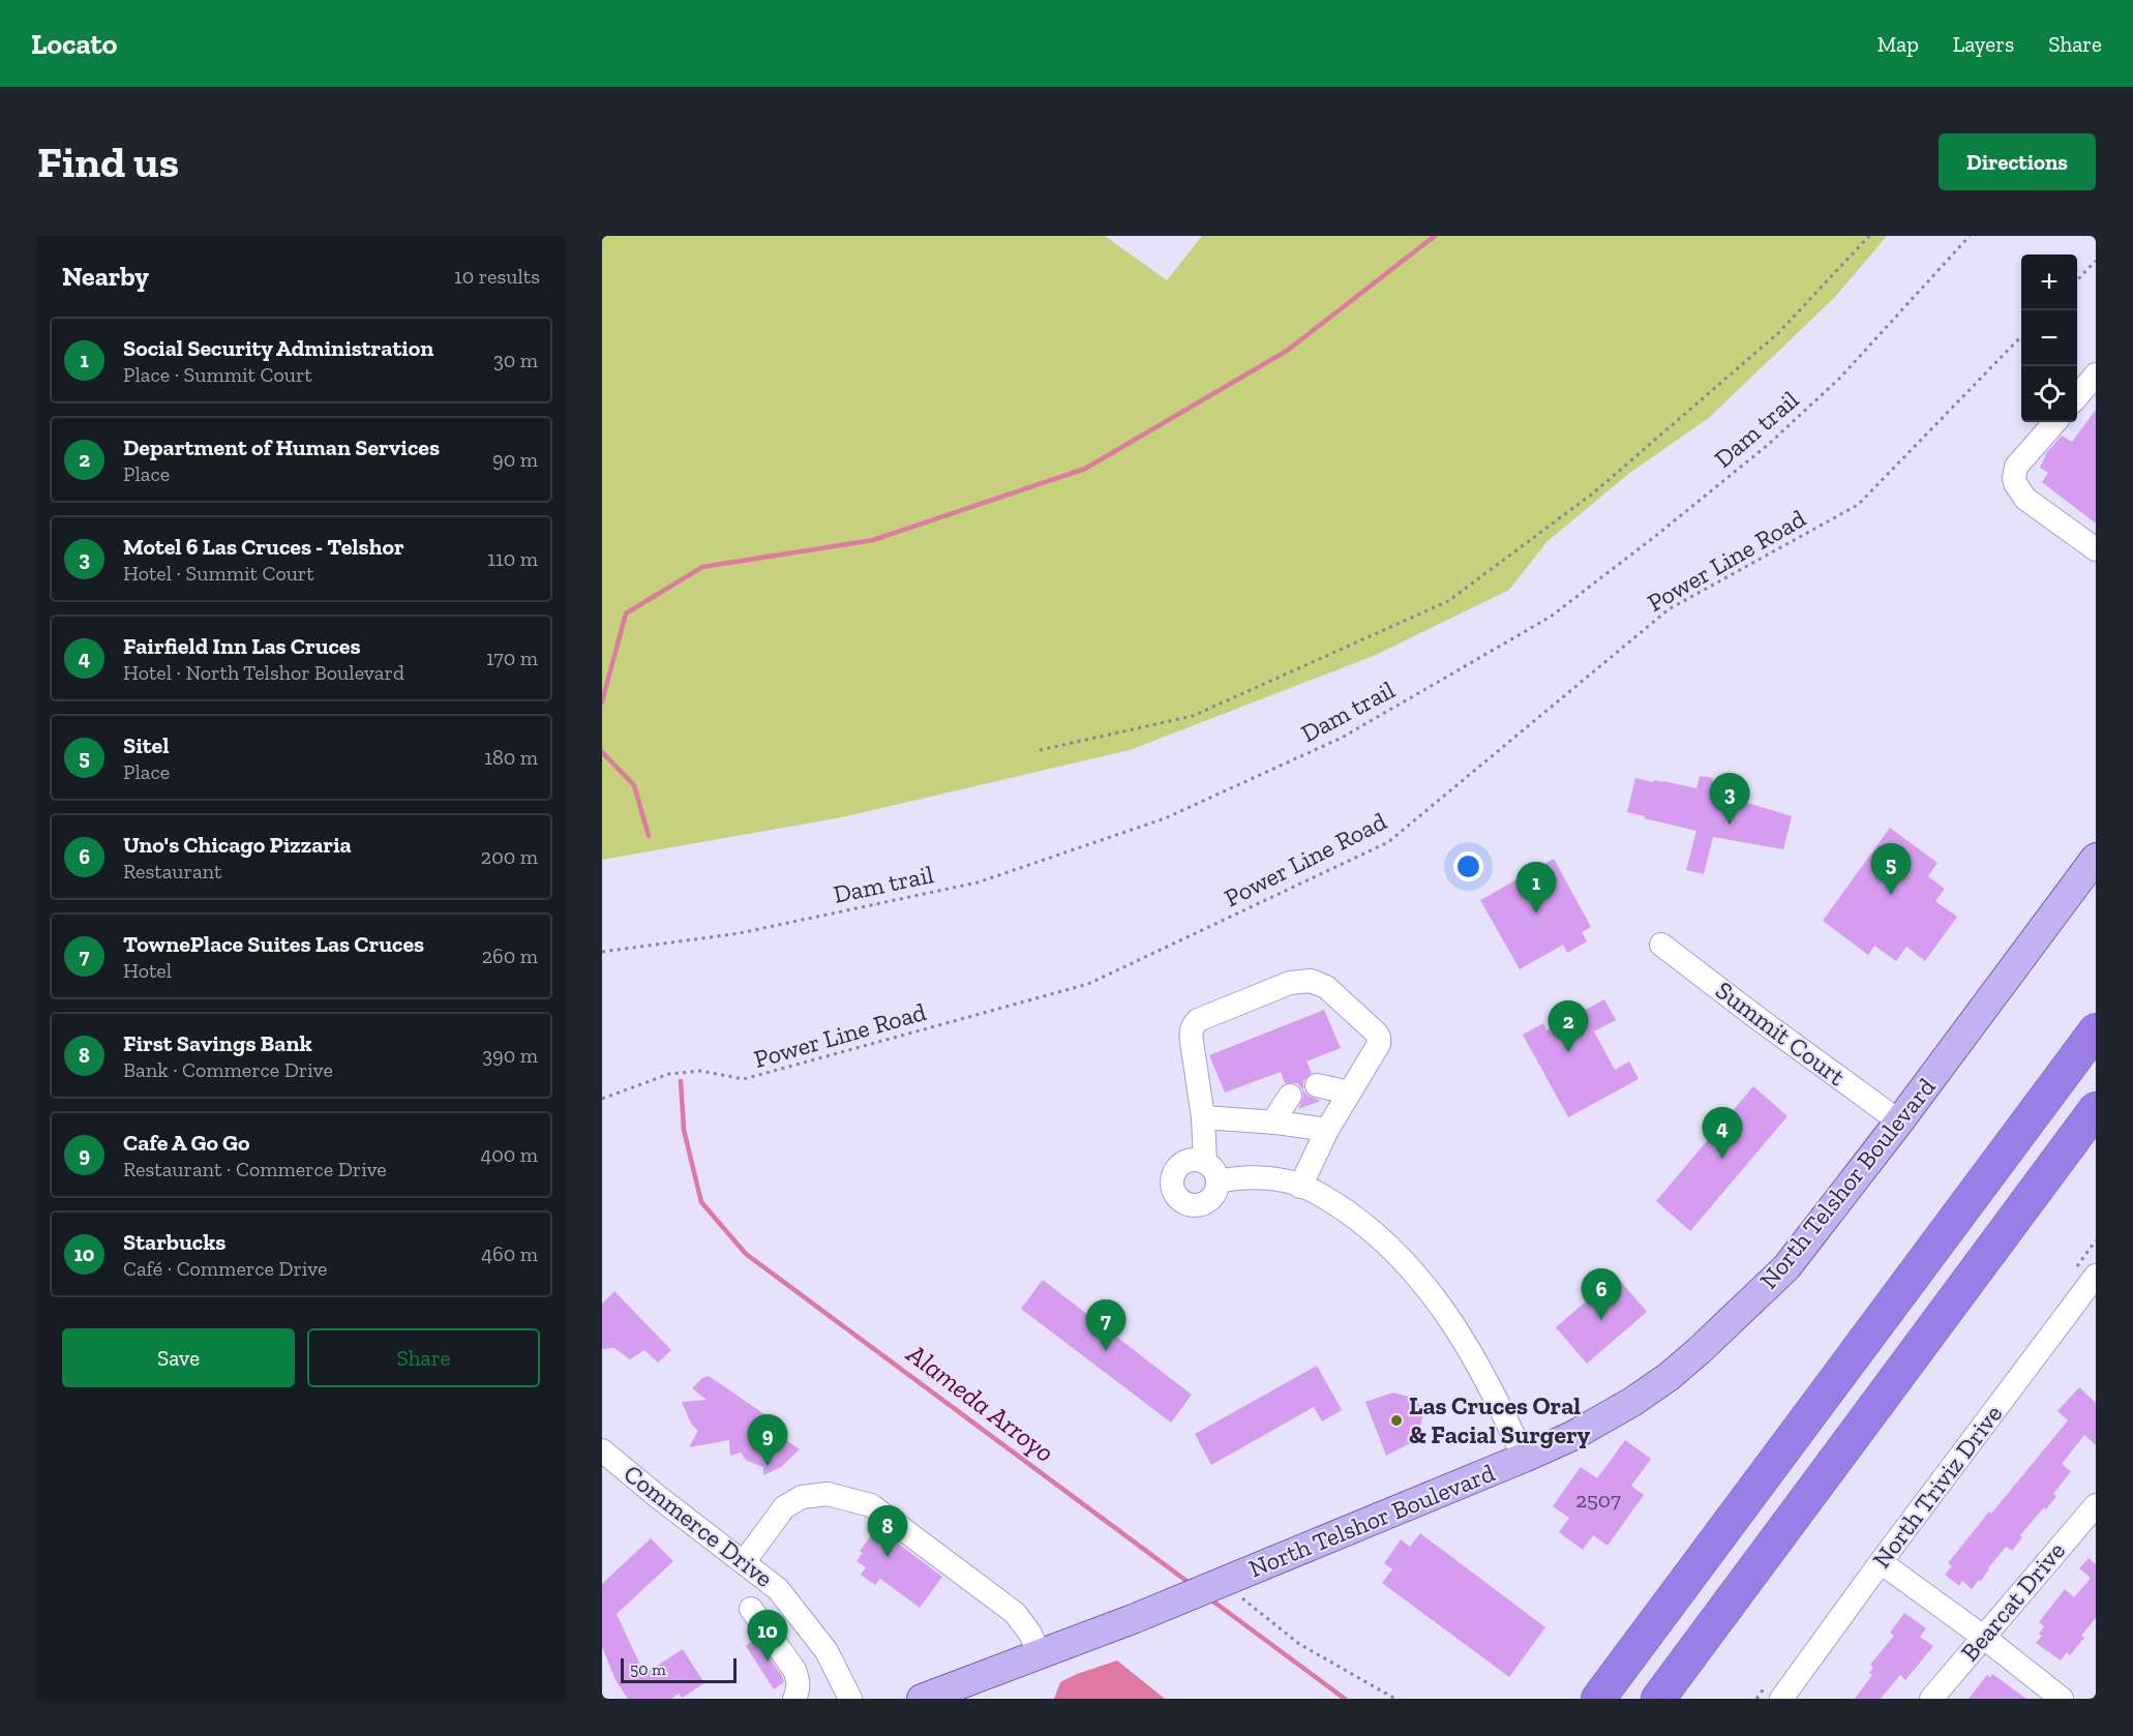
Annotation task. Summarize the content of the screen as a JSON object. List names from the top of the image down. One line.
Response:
{"streets":{"main road":["North Telshor Boulevard"],"street":["Summit Court","North Triviz Drive","Commerce Drive","Bearcat Drive"],"path":["Dam trail","Power Line Road"]},"crossings":[["Summit Court","North Telshor Boulevard"]],"water":["Alameda Arroyo"],"places":["Las Cruces Oral & Facial Surgery"],"house_numbers":["2507"],"scale_bar":"50 m","page":{"header":"Locato","nav":["Map","Layers","Share"],"buttons":["Directions",["Save","Share"]],"title":"Find us","heading":["Nearby","10 results"],"map_buttons":["+","−"],"list":[{"mark":"1","name":"Social Security Administration","note":"Place · Summit Court","value":"30 m"},{"mark":"2","name":"Department of Human Services","note":"Place","value":"90 m"},{"mark":"3","name":"Motel 6 Las Cruces - Telshor","note":"Hotel · Summit Court","value":"110 m"},{"mark":"4","name":"Fairfield Inn Las Cruces","note":"Hotel · North Telshor Boulevard","value":"170 m"},{"mark":"5","name":"Sitel","note":"Place","value":"180 m"},{"mark":"6","name":"Uno's Chicago Pizzaria","note":"Restaurant","value":"200 m"},{"mark":"7","name":"TownePlace Suites Las Cruces","note":"Hotel","value":"260 m"},{"mark":"8","name":"First Savings Bank","note":"Bank · Commerce Drive","value":"390 m"},{"mark":"9","name":"Cafe A Go Go","note":"Restaurant · Commerce Drive","value":"400 m"},{"mark":"10","name":"Starbucks","note":"Café · Commerce Drive","value":"460 m"}],"pins":["3","5","1","2","4","6","7","9","8","10"],"scale":"50 m"}}
